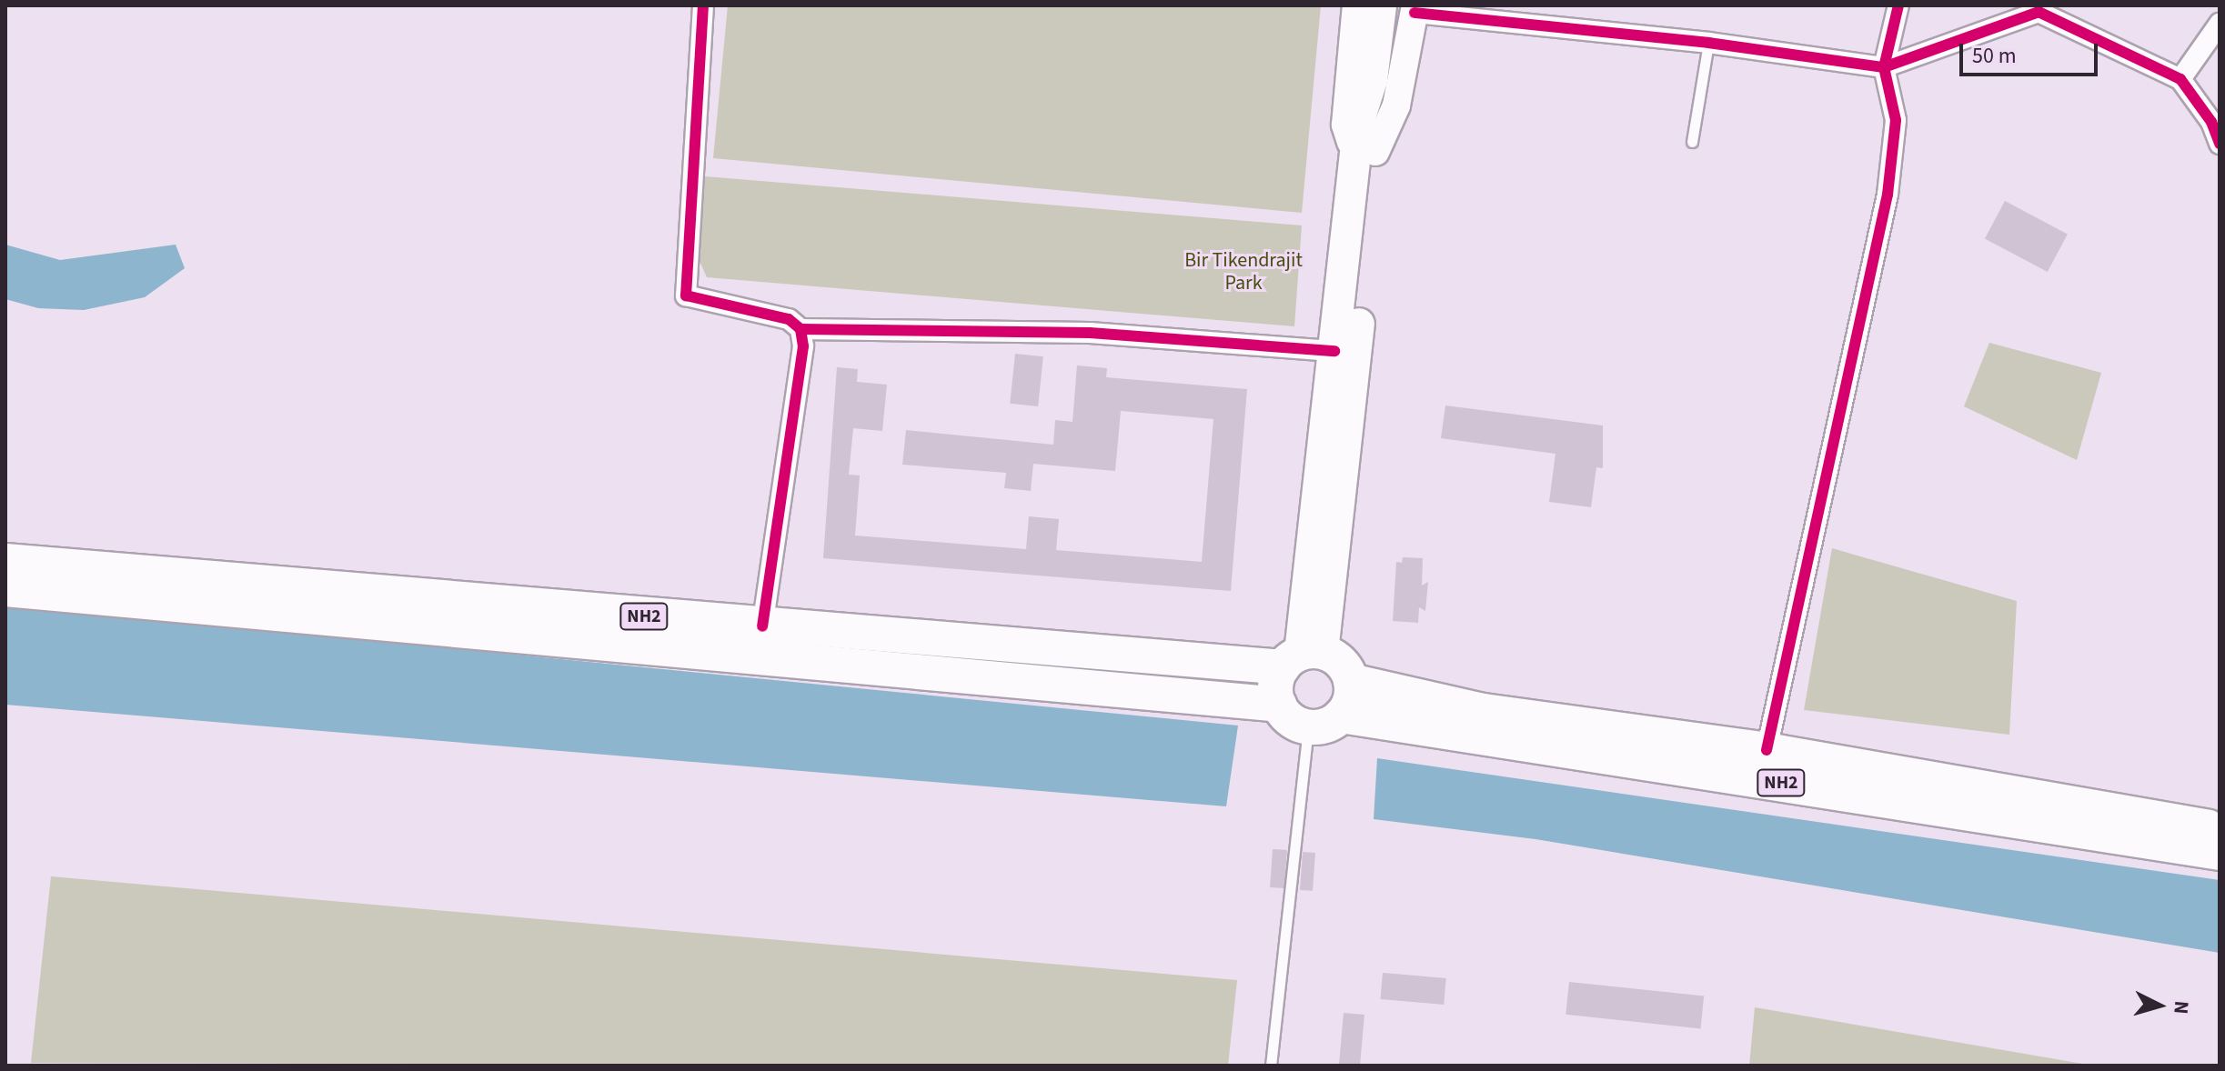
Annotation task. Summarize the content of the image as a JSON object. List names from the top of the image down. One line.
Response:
{"streets":{"highway":["NH2"]},"parks":["Bir Tikendrajit Park"],"scale_bar":"50 m","north":"right"}
